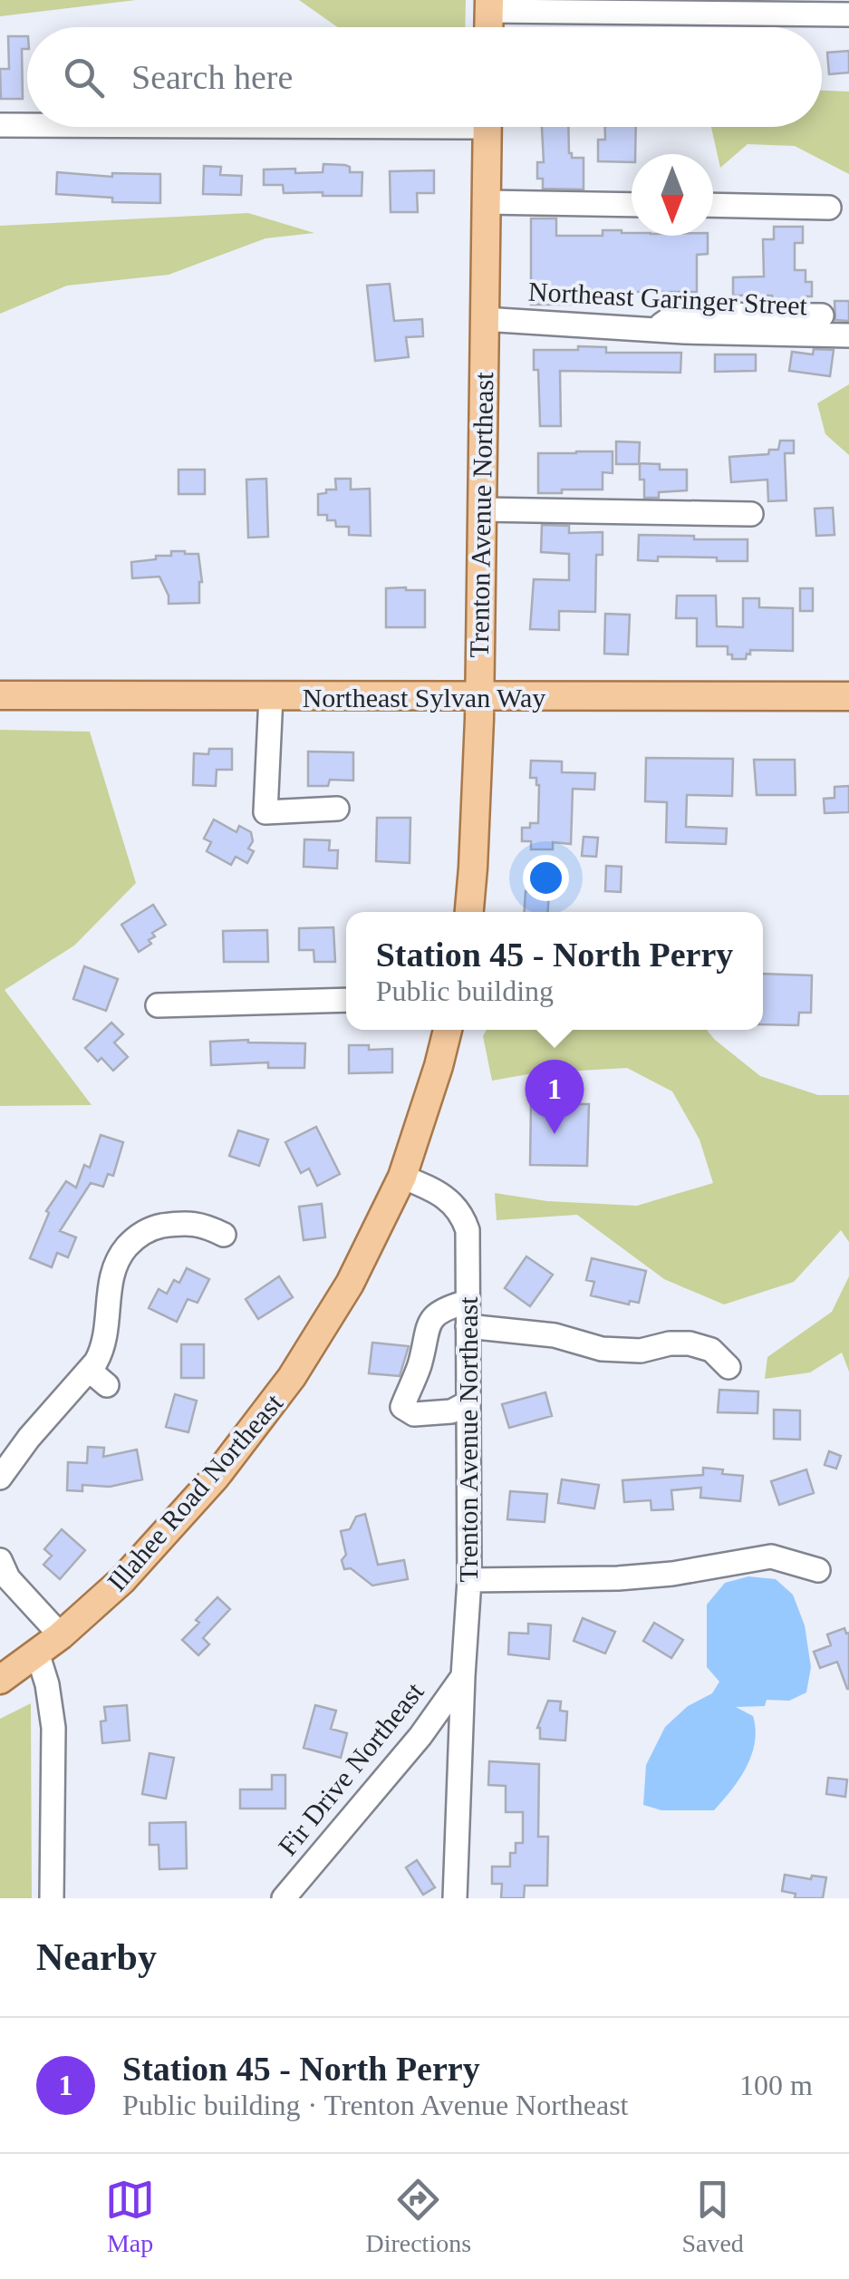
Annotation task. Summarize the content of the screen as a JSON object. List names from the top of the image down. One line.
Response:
{"streets":{"main road":["Trenton Avenue Northeast","Northeast Sylvan Way","Illahee Road Northeast"],"street":["Northeast Garinger Street","Fir Drive Northeast"]},"crossings":[["Northeast Garinger Street","Trenton Avenue Northeast"],["Trenton Avenue Northeast","Northeast Sylvan Way"],["Trenton Avenue Northeast","Illahee Road Northeast"],["Trenton Avenue Northeast","Fir Drive Northeast"]],"north":"bottom","page":{"search":"Search here","popup":["Station 45 - North Perry","Public building"],"pins":"1","heading":"Nearby","list":[{"mark":"1","name":"Station 45 - North Perry","note":"Public building · Trenton Avenue Northeast","value":"100 m"}],"nav":["Map","Directions","Saved"]}}
